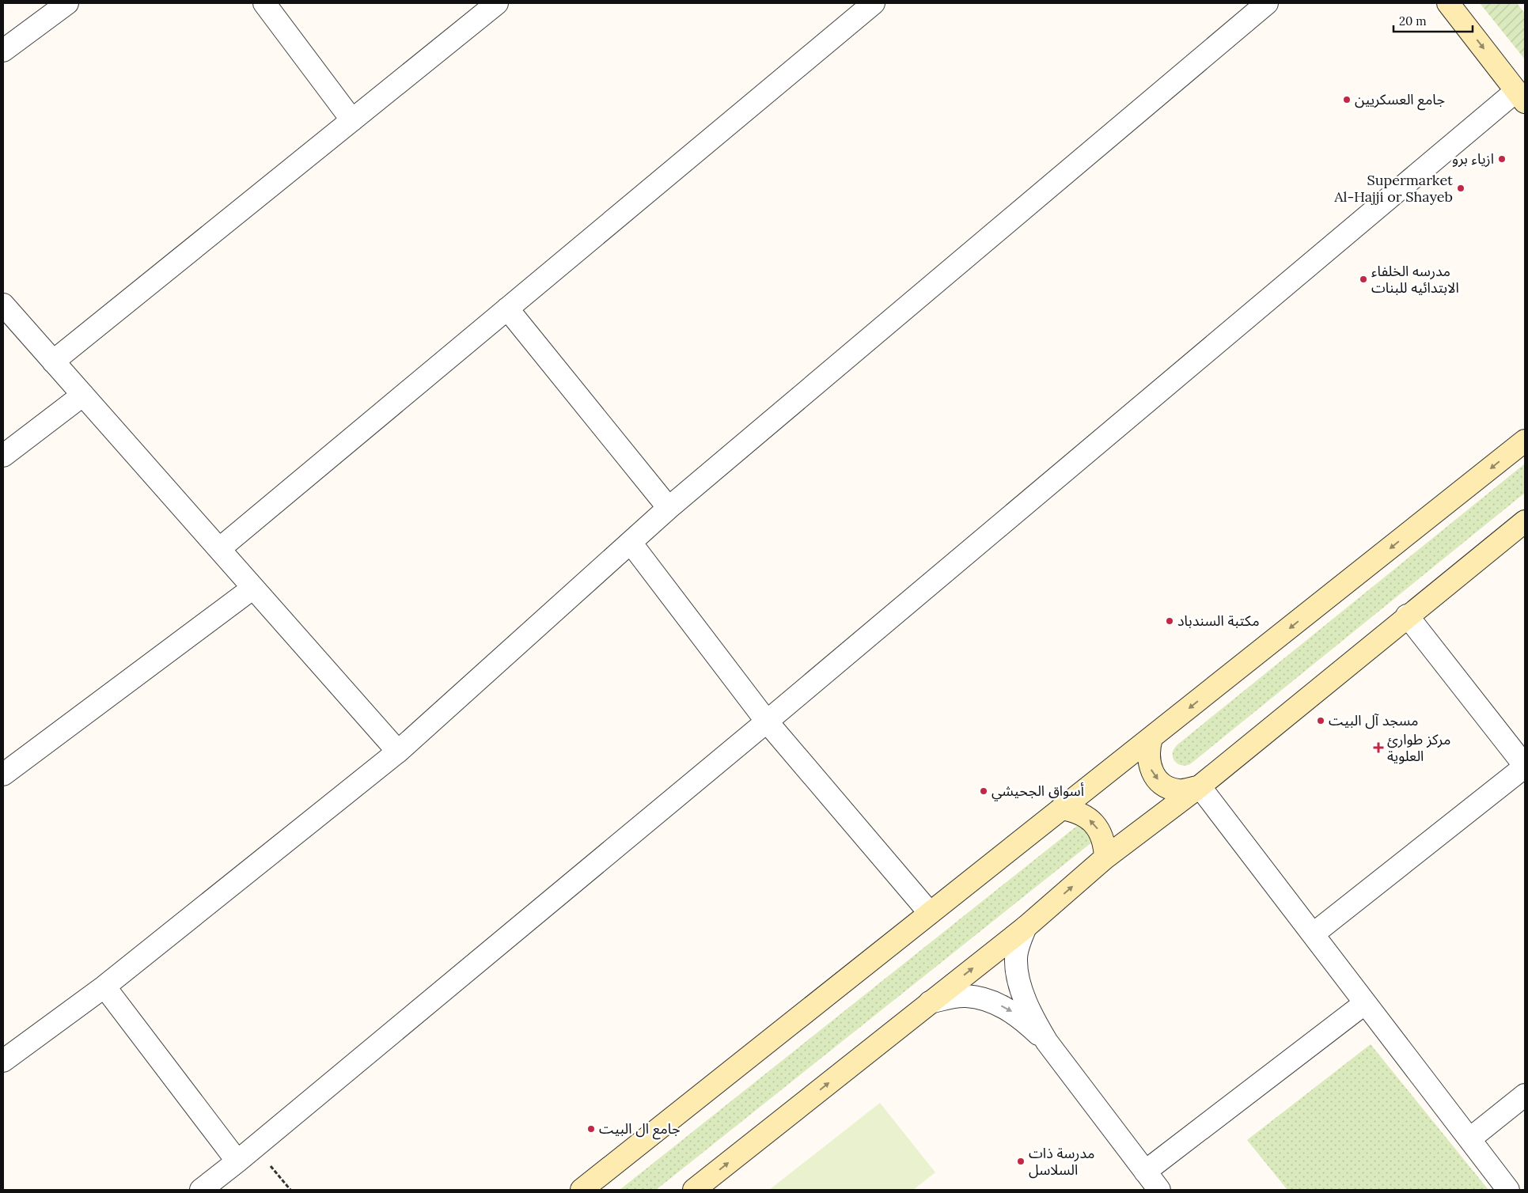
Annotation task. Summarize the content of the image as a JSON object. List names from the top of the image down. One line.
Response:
{"places":{"other":["جامع العسكريين","ازياء برو","Supermarket Al-Hajji or Shayeb","مدرسه الخلفاء الابتدائيه للبنات","مكتبة السندباد","مسجد آل البيت","أسواق الجحيشي","جامع ال البيت","مدرسة ذات السلاسل"],"health":["مركز طوارئ العلوية"]},"scale_bar":"20 m"}
